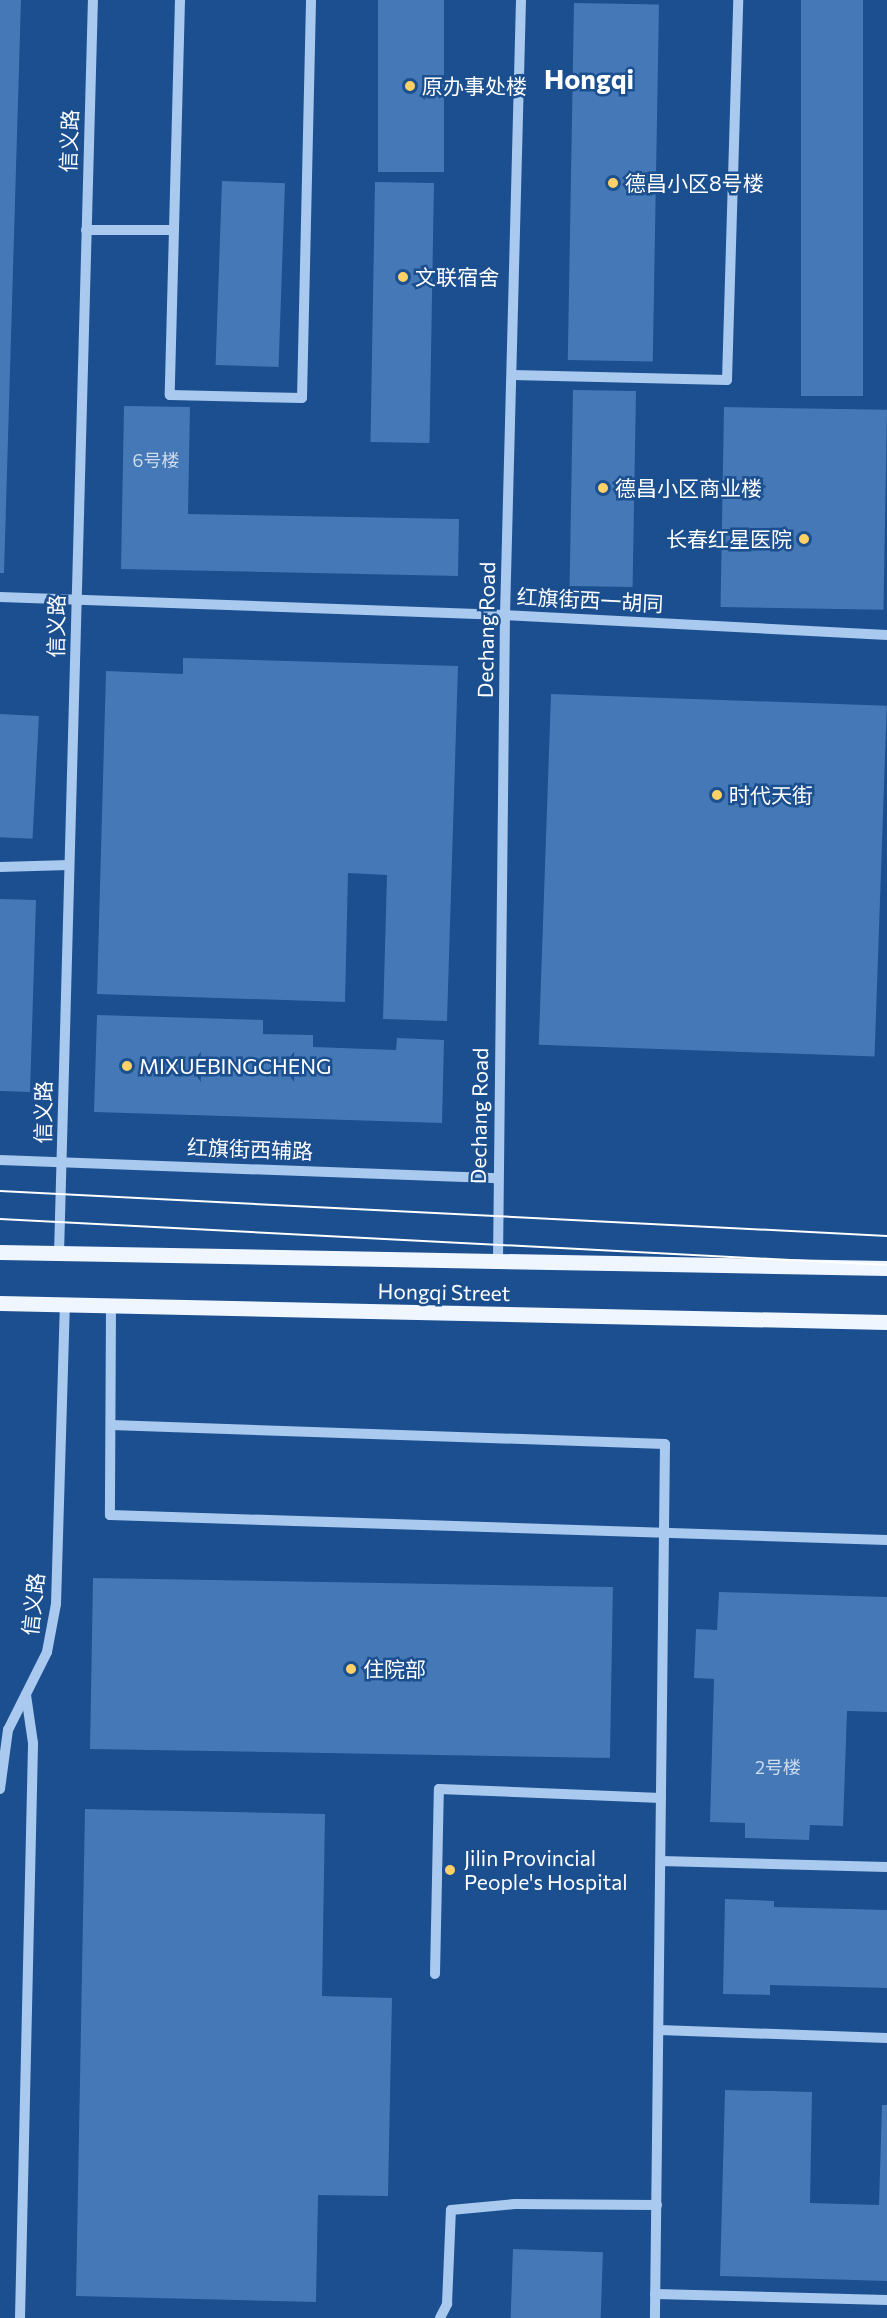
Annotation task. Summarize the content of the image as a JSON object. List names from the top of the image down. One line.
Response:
{"streets":{"main road":["Hongqi Street"],"street":["信义路","红旗街西一胡同","Dechang Road","红旗街西辅路"]},"crossings":[["信义路","红旗街西一胡同"],["信义路","红旗街西辅路"],["信义路","Hongqi Street"],["红旗街西一胡同","Dechang Road"],["Dechang Road","红旗街西辅路"],["Dechang Road","Hongqi Street"]],"districts":["Hongqi"],"places":["原办事处楼","德昌小区8号楼","文联宿舍","德昌小区商业楼","长春红星医院","时代天街","MIXUEBINGCHENG","住院部","Jilin Provincial People's Hospital"],"house_numbers":["6号楼","2号楼"]}
